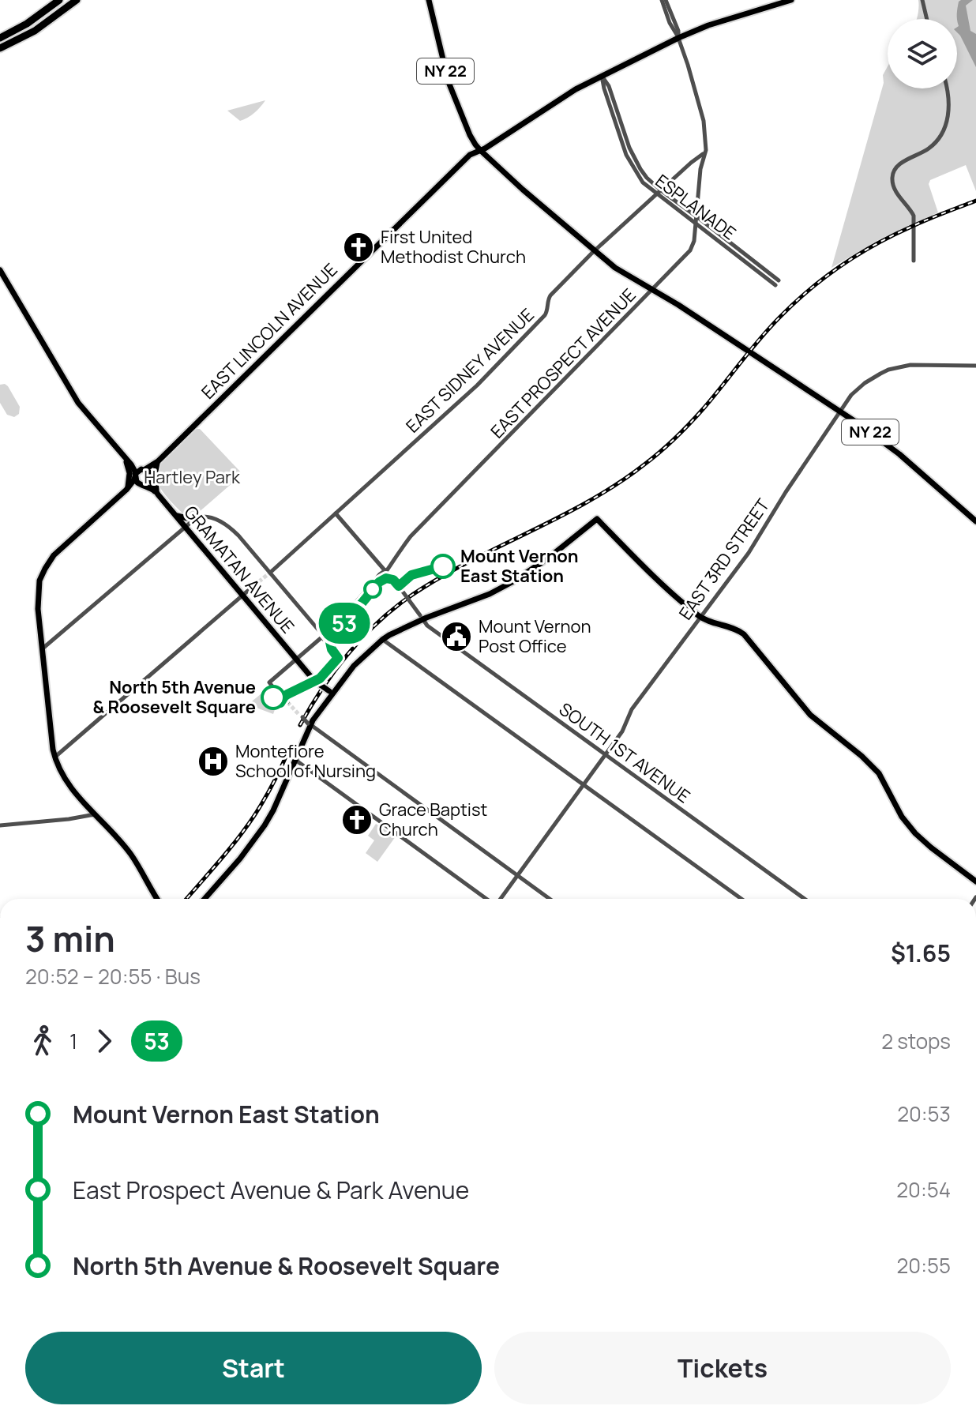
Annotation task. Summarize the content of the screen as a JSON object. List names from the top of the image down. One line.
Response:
{"streets":{"main road":["NY 22","EAST LINCOLN AVENUE","GRAMATAN AVENUE"],"street":["ESPLANADE","EAST PROSPECT AVENUE","EAST SIDNEY AVENUE","EAST 3RD STREET","SOUTH 1ST AVENUE"]},"crossings":[["NY 22","EAST LINCOLN AVENUE"],["NY 22","EAST PROSPECT AVENUE"],["NY 22","EAST SIDNEY AVENUE"],["NY 22","EAST 3RD STREET"],["ESPLANADE","EAST LINCOLN AVENUE"],["ESPLANADE","EAST PROSPECT AVENUE"],["ESPLANADE","EAST SIDNEY AVENUE"],["EAST LINCOLN AVENUE","EAST PROSPECT AVENUE"],["EAST LINCOLN AVENUE","GRAMATAN AVENUE"],["EAST PROSPECT AVENUE","EAST SIDNEY AVENUE"],["EAST PROSPECT AVENUE","GRAMATAN AVENUE"],["EAST PROSPECT AVENUE","SOUTH 1ST AVENUE"],["EAST SIDNEY AVENUE","SOUTH 1ST AVENUE"],["EAST 3RD STREET","SOUTH 1ST AVENUE"]],"parks":["Hartley Park"],"places":{"church":["First United Methodist Church","Grace Baptist Church"],"other":["Mount Vernon East Station","North 5th Avenue & Roosevelt Square"],"public building":["Mount Vernon Post Office"],"hospital":["Montefiore School of Nursing"]},"lines":["bus line 53"],"page":{"on_map":"53","heading":["3 min","20:52 – 20:55 · Bus","$1.65"],"legs":["1","53","2 stops"],"list":[{"name":"Mount Vernon East Station","value":"20:53"},{"name":"East Prospect Avenue & Park Avenue","value":"20:54"},{"name":"North 5th Avenue & Roosevelt Square","value":"20:55"}],"buttons":["Start","Tickets"]}}
